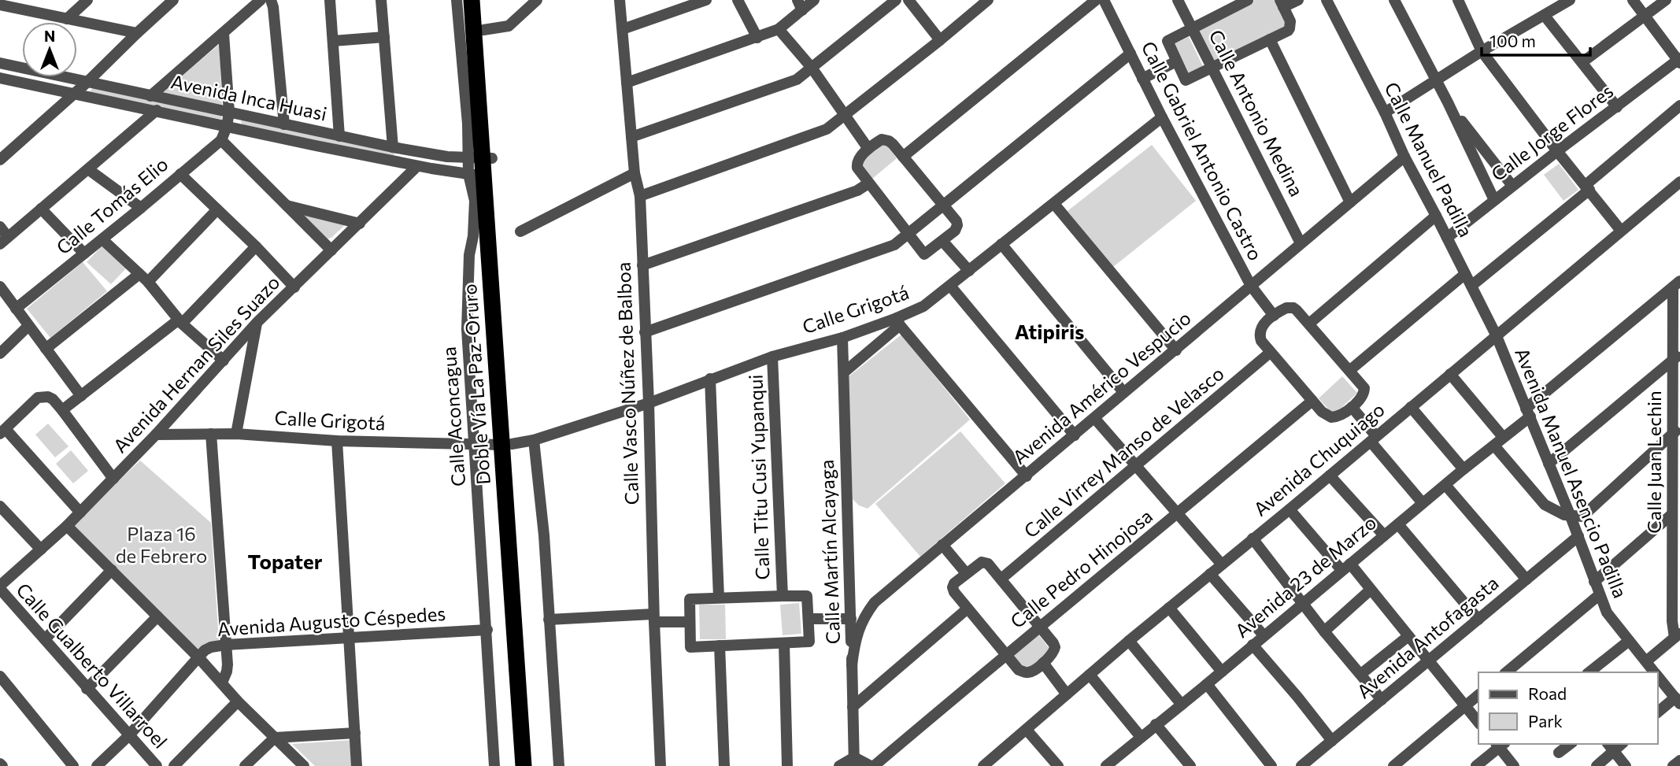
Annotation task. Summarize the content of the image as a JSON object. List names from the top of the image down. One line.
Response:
{"streets":{"highway":["Doble Vía La Paz-Oruro"],"street":["Avenida Inca Huasi","Calle Antonio Medina","Calle Jorge Flores","Calle Gabriel Antonio Castro","Calle Manuel Padilla","Calle Tomás Elio","Calle Grigotá","Avenida Hernan Siles Suazo","Calle Vasco Núñez de Balboa","Avenida Américo Vespucio","Calle Aconcagua","Calle Virrey Manso de Velasco","Avenida Chuquiago","Calle Juan Lechin","Avenida Manuel Asencio Padilla","Calle Titu Cusi Yupanqui","Calle Martín Alcayaga","Calle Pedro Hinojosa","Avenida 23 de Marzo","Avenida Augusto Céspedes","Avenida Antofagasta","Calle Gualberto Villarroel"]},"crossings":[["Avenida Inca Huasi","Calle Tomás Elio"],["Avenida Inca Huasi","Avenida Hernan Siles Suazo"],["Avenida Inca Huasi","Doble Vía La Paz-Oruro"],["Avenida Inca Huasi","Calle Aconcagua"],["Calle Antonio Medina","Avenida Américo Vespucio"],["Calle Jorge Flores","Calle Manuel Padilla"],["Calle Gabriel Antonio Castro","Calle Grigotá"],["Calle Gabriel Antonio Castro","Avenida Américo Vespucio"],["Calle Manuel Padilla","Avenida Américo Vespucio"],["Calle Manuel Padilla","Avenida Chuquiago"],["Calle Manuel Padilla","Avenida Manuel Asencio Padilla"],["Calle Grigotá","Avenida Hernan Siles Suazo"],["Calle Grigotá","Calle Vasco Núñez de Balboa"],["Calle Grigotá","Doble Vía La Paz-Oruro"],["Calle Grigotá","Calle Aconcagua"],["Calle Grigotá","Calle Titu Cusi Yupanqui"],["Calle Grigotá","Calle Martín Alcayaga"],["Avenida Hernan Siles Suazo","Calle Gualberto Villarroel"],["Doble Vía La Paz-Oruro","Calle Aconcagua"],["Avenida Américo Vespucio","Calle Martín Alcayaga"],["Calle Aconcagua","Avenida Augusto Céspedes"],["Avenida Chuquiago","Avenida Manuel Asencio Padilla"],["Calle Juan Lechin","Avenida 23 de Marzo"],["Avenida Manuel Asencio Padilla","Avenida 23 de Marzo"],["Avenida Manuel Asencio Padilla","Avenida Antofagasta"],["Calle Martín Alcayaga","Calle Pedro Hinojosa"],["Avenida Augusto Céspedes","Calle Gualberto Villarroel"]],"districts":["Atipiris","Topater"],"parks":["Plaza 16 de Febrero"],"legend":["Road","Park"],"scale_bar":"100 m","north":"top"}
